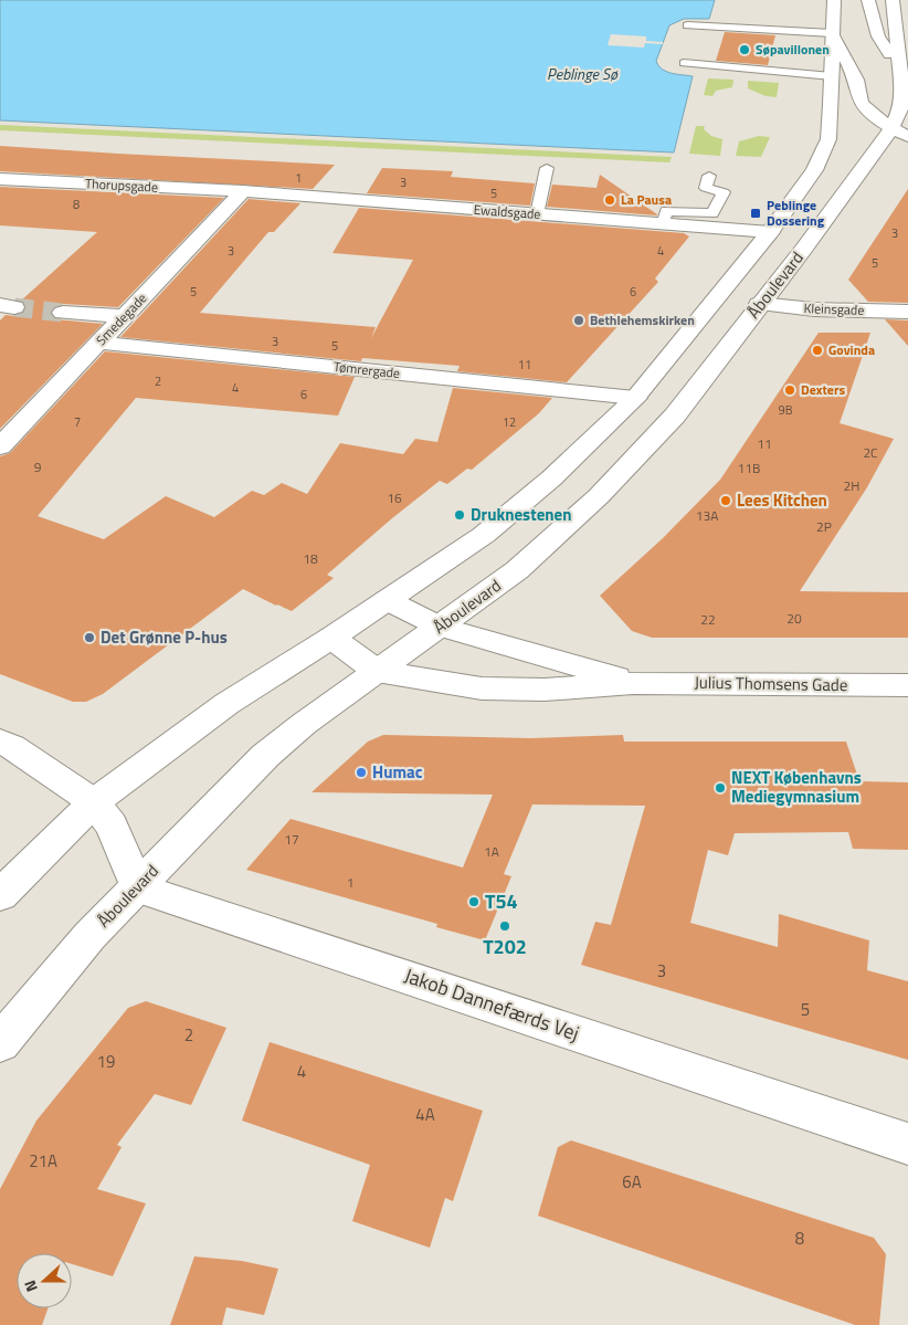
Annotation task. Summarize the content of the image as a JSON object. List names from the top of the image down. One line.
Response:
{"streets":{"street":["Thorupsgade","Ewaldsgade","Åboulevard","Kleinsgade","Smedegade","Tømrergade","Julius Thomsens Gade","Jakob Dannefærds Vej"]},"crossings":[["Thorupsgade","Ewaldsgade"],["Thorupsgade","Smedegade"],["Ewaldsgade","Smedegade"],["Åboulevard","Kleinsgade"],["Åboulevard","Julius Thomsens Gade"],["Åboulevard","Jakob Dannefærds Vej"],["Smedegade","Tømrergade"]],"water":["Peblinge Sø"],"places":{"other":["Søpavillonen","La Pausa","Bethlehemskirken","Govinda","Dexters","Lees Kitchen","Druknestenen","Det Grønne P-hus","Humac","NEXT Københavns Mediegymnasium","T54","T202"],"transit":["Peblinge Dossering"]},"house_numbers":["1","3","5","8","3","3","4","5","5","6","3","5","11","2","4","6","9B","7","12","11","2C","9","11B","2H","16","13A","2P","18","20","22","17","1A","1","3","5","2","19","4","4A","21A","6A","8"],"north":"left"}
